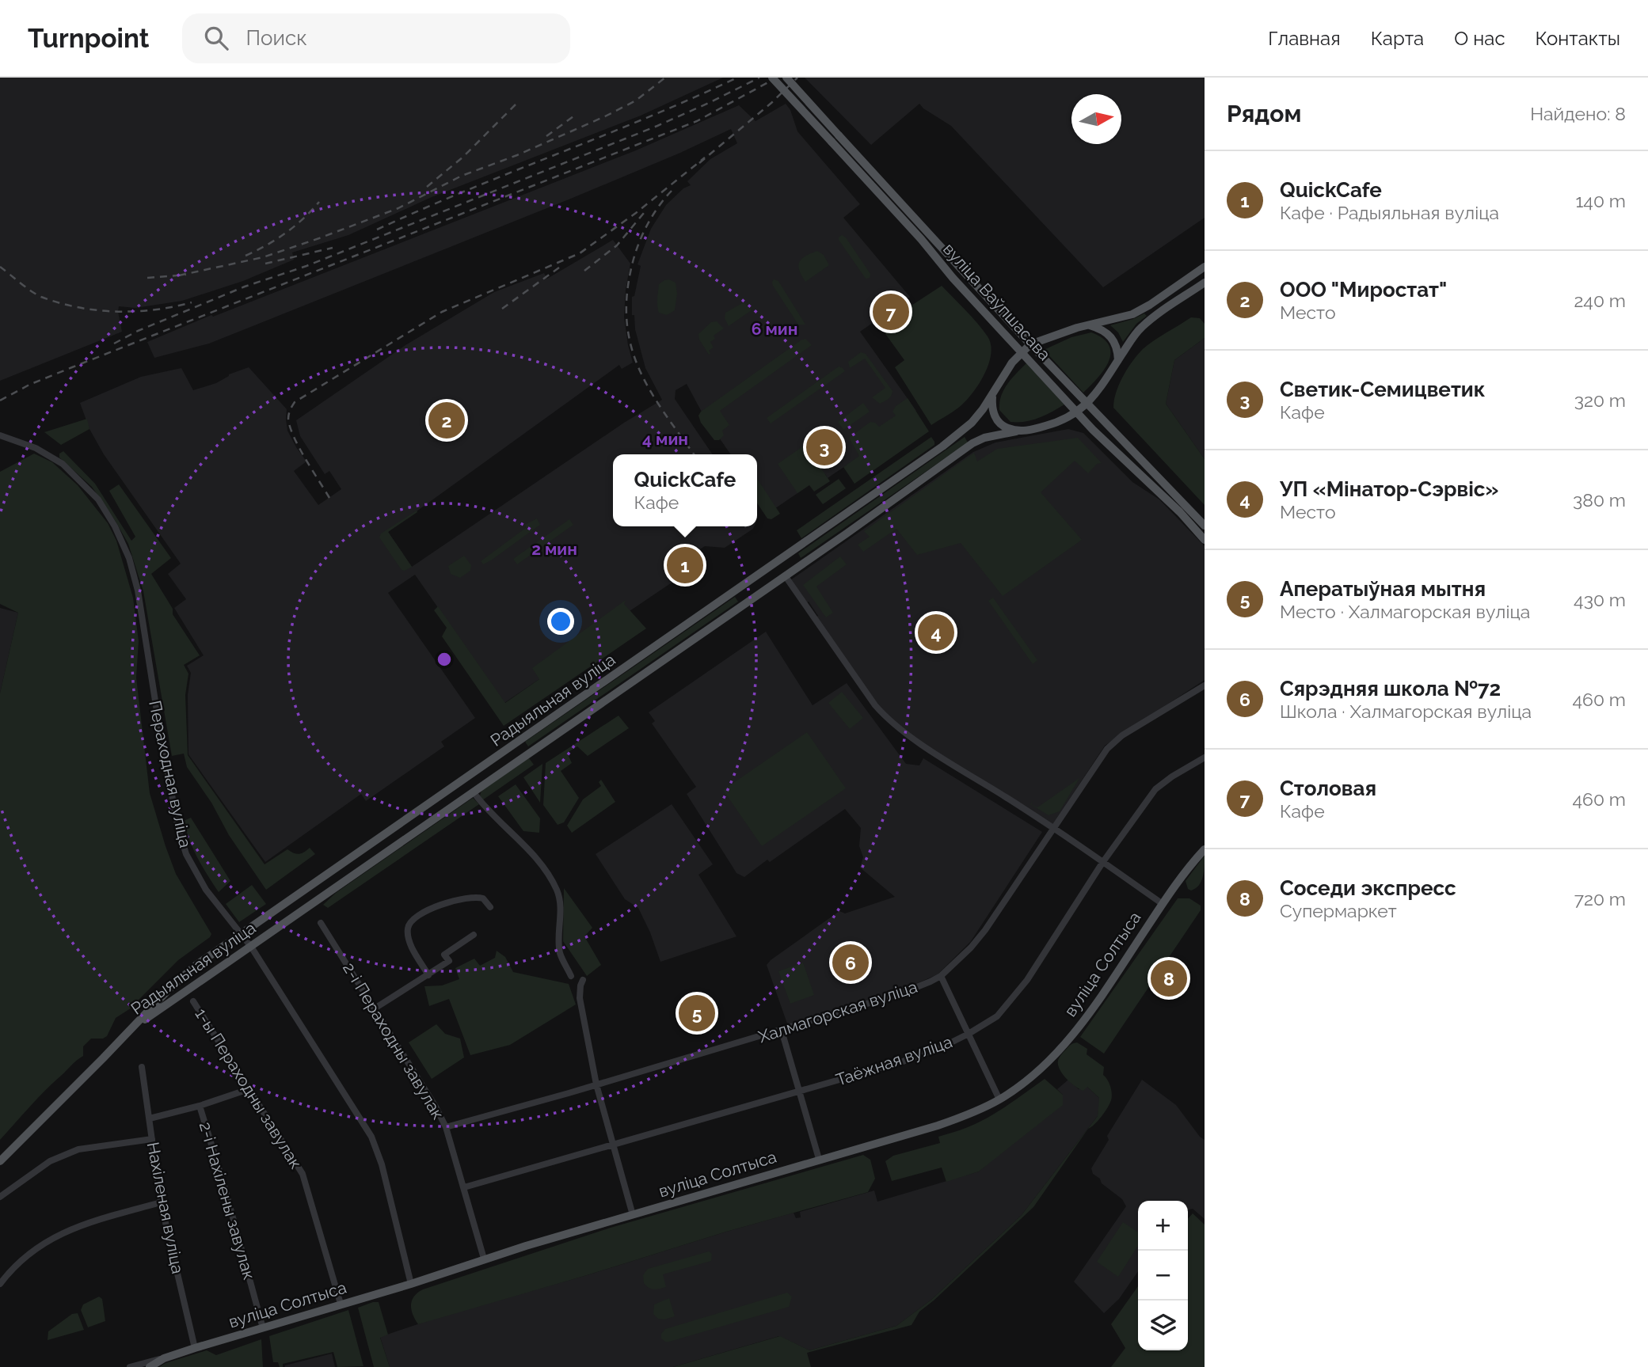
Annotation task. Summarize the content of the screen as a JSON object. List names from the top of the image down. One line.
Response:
{"streets":{"main road":["вуліца Ваўпшасава","Радыяльная вуліца","вуліца Солтыса"],"street":["Пераходная вуліца","Халмагорская вуліца","2-і Пераходны завулак","Таёжная вуліца","1-ы Пераходны завулак","2-і Нахілены завулак","Нахіленая вуліца"]},"crossings":[["вуліца Ваўпшасава","Радыяльная вуліца"],["Радыяльная вуліца","Пераходная вуліца"],["Пераходная вуліца","вуліца Солтыса"],["вуліца Солтыса","2-і Пераходны завулак"],["вуліца Солтыса","1-ы Пераходны завулак"],["вуліца Солтыса","2-і Нахілены завулак"],["вуліца Солтыса","Нахіленая вуліца"],["Халмагорская вуліца","2-і Пераходны завулак"],["2-і Пераходны завулак","Таёжная вуліца"]],"north":"right","page":{"header":"Turnpoint","search":"Поиск","nav":["Главная","Карта","О нас","Контакты"],"heading":["Рядом","Найдено: 8"],"list":[{"mark":"1","name":"QuickCafe","note":"Кафе · Радыяльная вуліца","value":"140 m"},{"mark":"2","name":"ООО \"Миростат\"","note":"Место","value":"240 m"},{"mark":"3","name":"Светик-Семицветик","note":"Кафе","value":"320 m"},{"mark":"4","name":"УП «Мінатор-Сэрвіс»","note":"Место","value":"380 m"},{"mark":"5","name":"Аператыўная мытня","note":"Место · Халмагорская вуліца","value":"430 m"},{"mark":"6","name":"Сярэдняя школа №72","note":"Школа · Халмагорская вуліца","value":"460 m"},{"mark":"7","name":"Столовая","note":"Кафе","value":"460 m"},{"mark":"8","name":"Соседи экспресс","note":"Супермаркет","value":"720 m"}],"pins":["7","2","3","1","4","6","8","5"],"popup":["QuickCafe","Кафе"],"map_buttons":["+","−"]},"rings":["6 мин","4 мин","2 мин"]}
